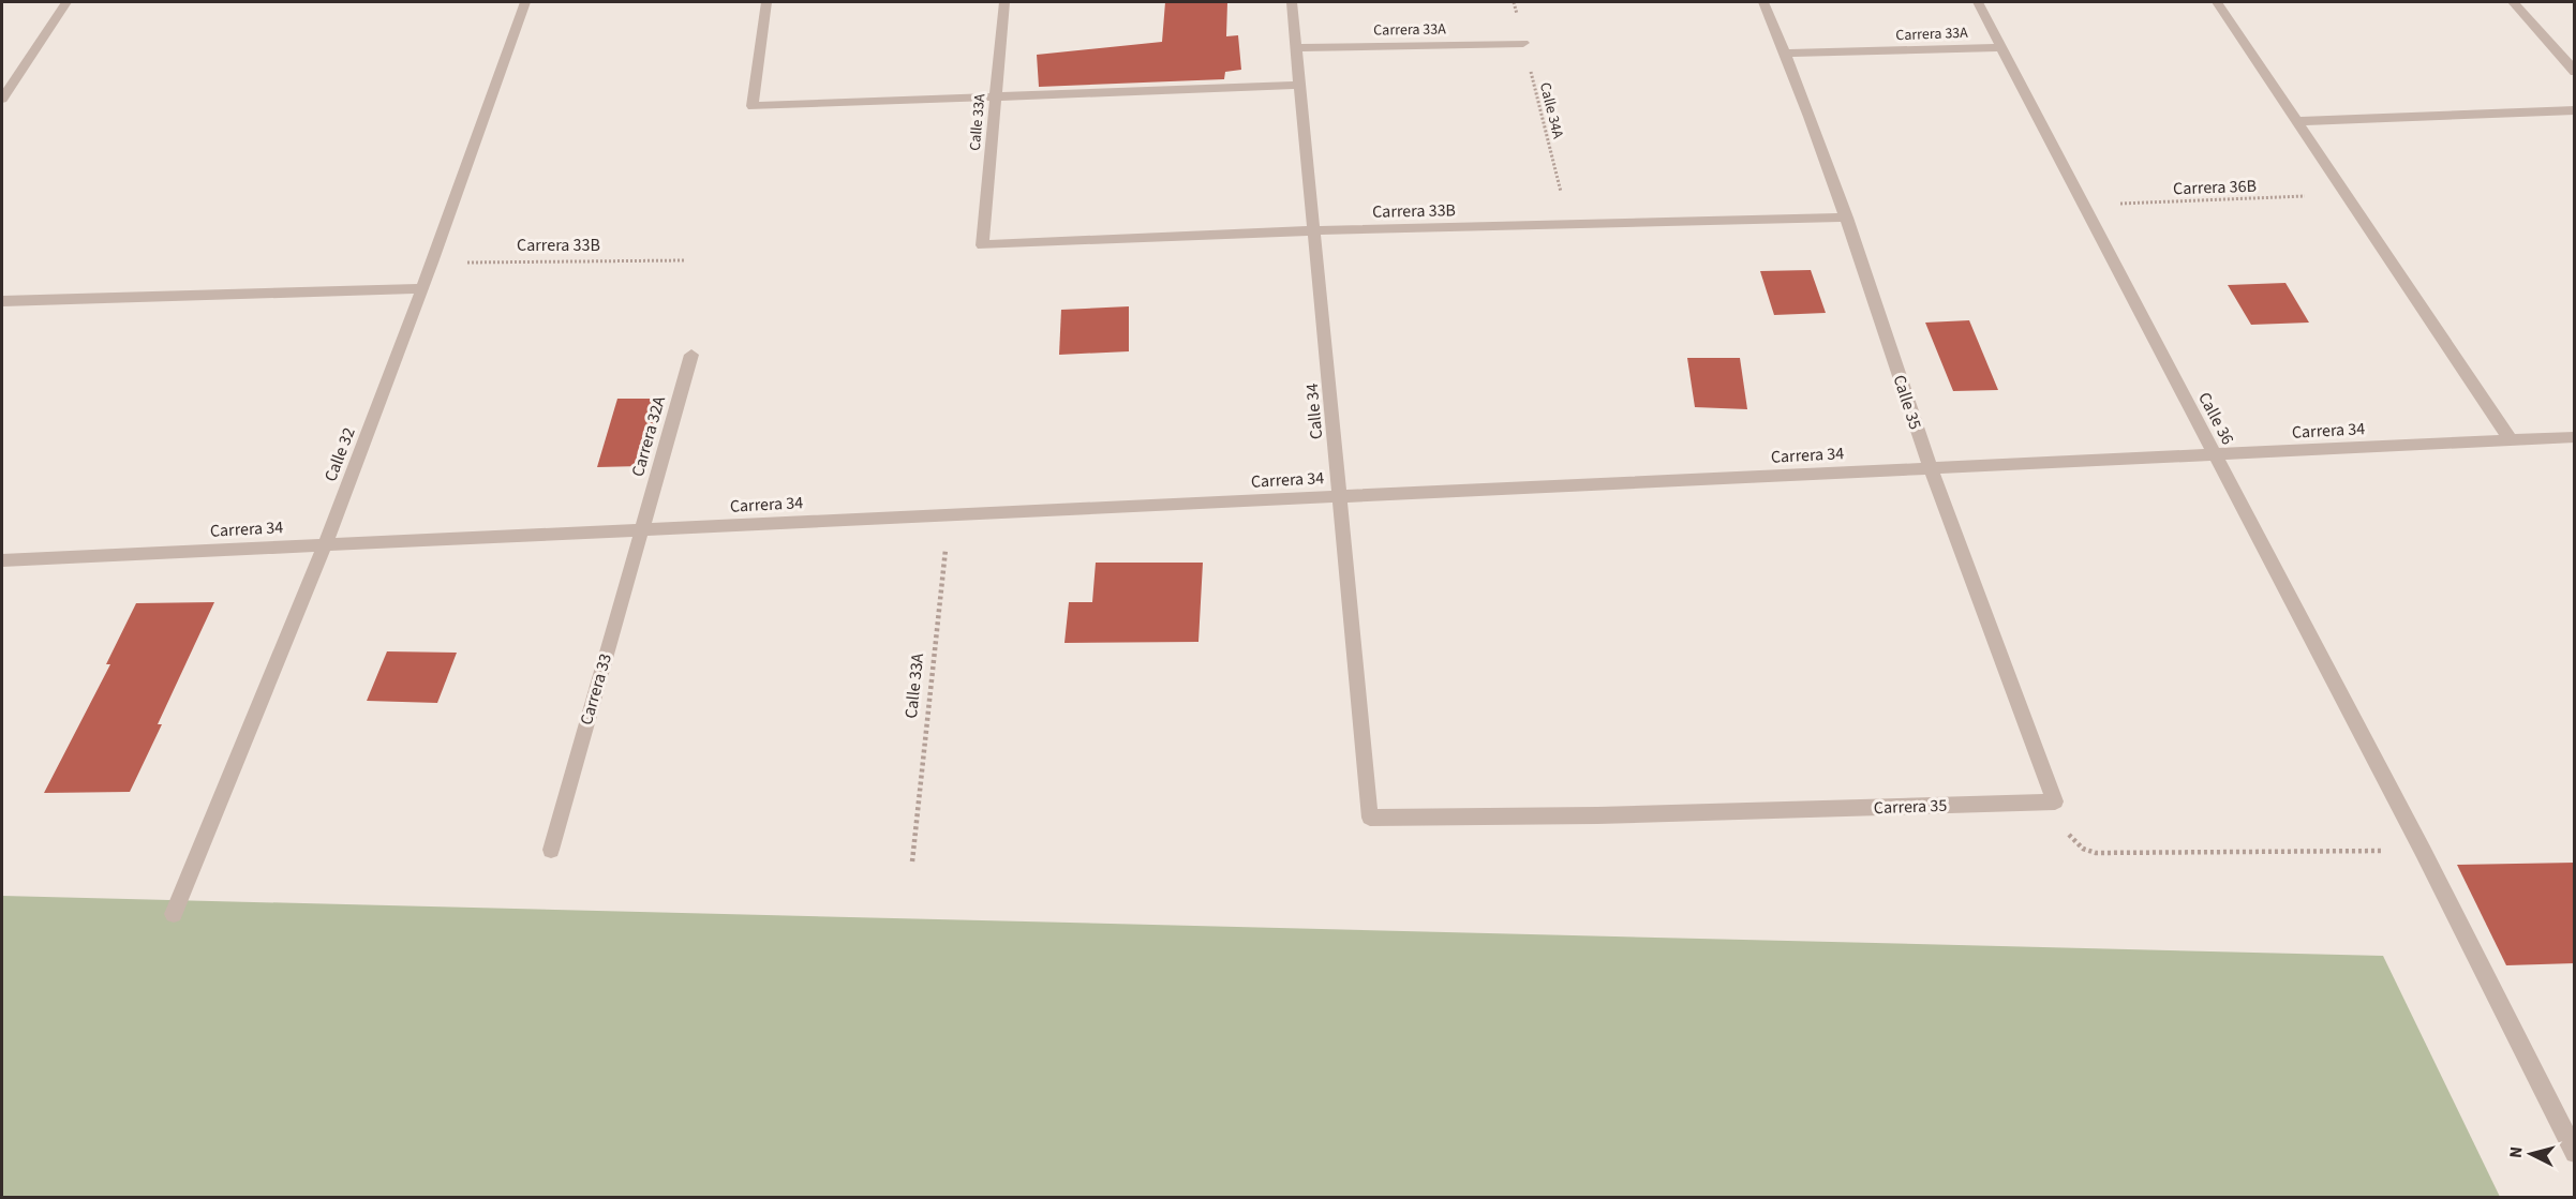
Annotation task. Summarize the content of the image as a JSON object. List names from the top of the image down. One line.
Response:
{"streets":{"street":["Carrera 33A","Calle 33A","Carrera 33B","Calle 35","Calle 34","Calle 36","Carrera 34","Carrera 32A","Calle 32","Carrera 33","Carrera 35"],"path":["Calle 34A","Carrera 36B"]},"crossings":[["Carrera 33A","Calle 34A"],["Carrera 33A","Calle 35"],["Carrera 33A","Calle 34"],["Carrera 33A","Calle 36"],["Calle 34A","Carrera 33B"],["Calle 33A","Carrera 33B"],["Calle 33A","Carrera 34"],["Carrera 36B","Calle 36"],["Carrera 33B","Calle 35"],["Carrera 33B","Calle 34"],["Carrera 33B","Calle 32"],["Calle 35","Carrera 34"],["Calle 35","Carrera 35"],["Calle 34","Carrera 34"],["Calle 34","Carrera 35"],["Calle 36","Carrera 34"],["Carrera 34","Carrera 32A"],["Carrera 34","Calle 32"],["Carrera 34","Carrera 33"],["Carrera 32A","Carrera 33"]],"north":"left"}
